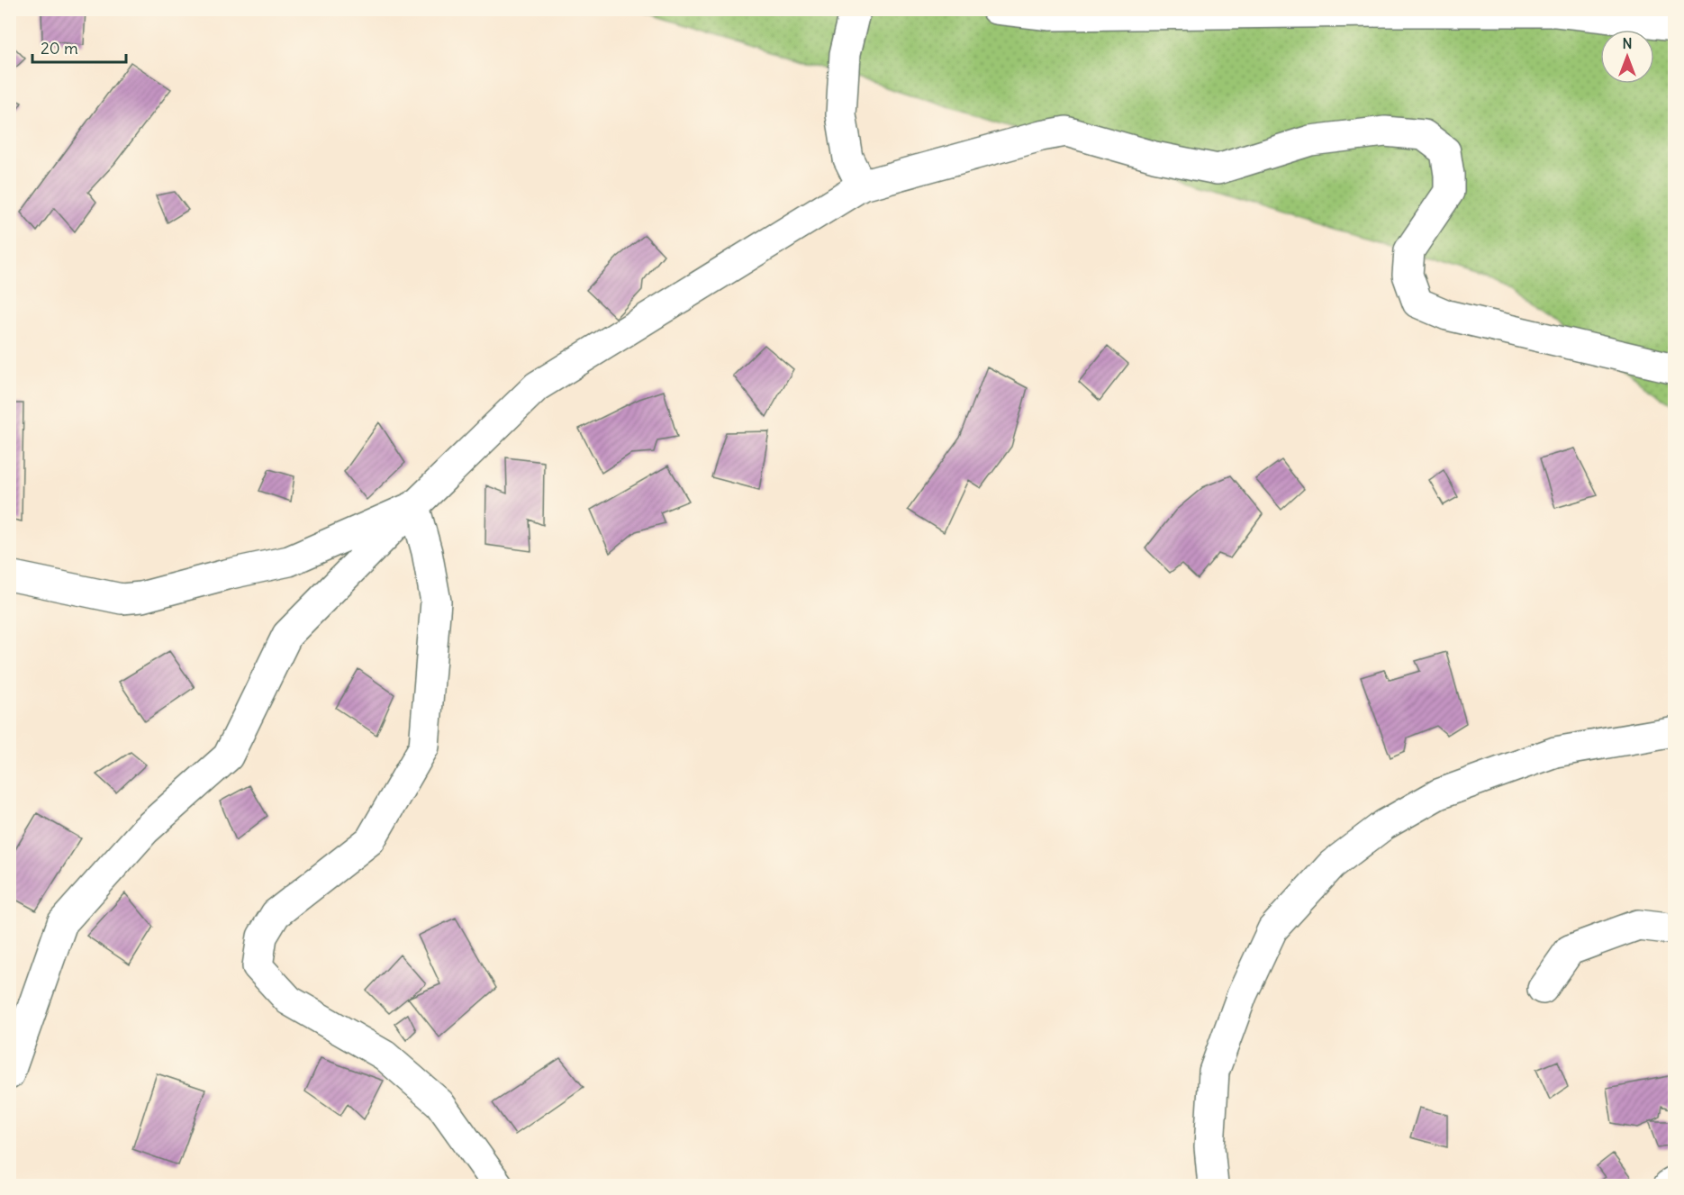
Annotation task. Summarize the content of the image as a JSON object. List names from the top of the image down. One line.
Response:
{"scale_bar":"20 m","north":"top"}
